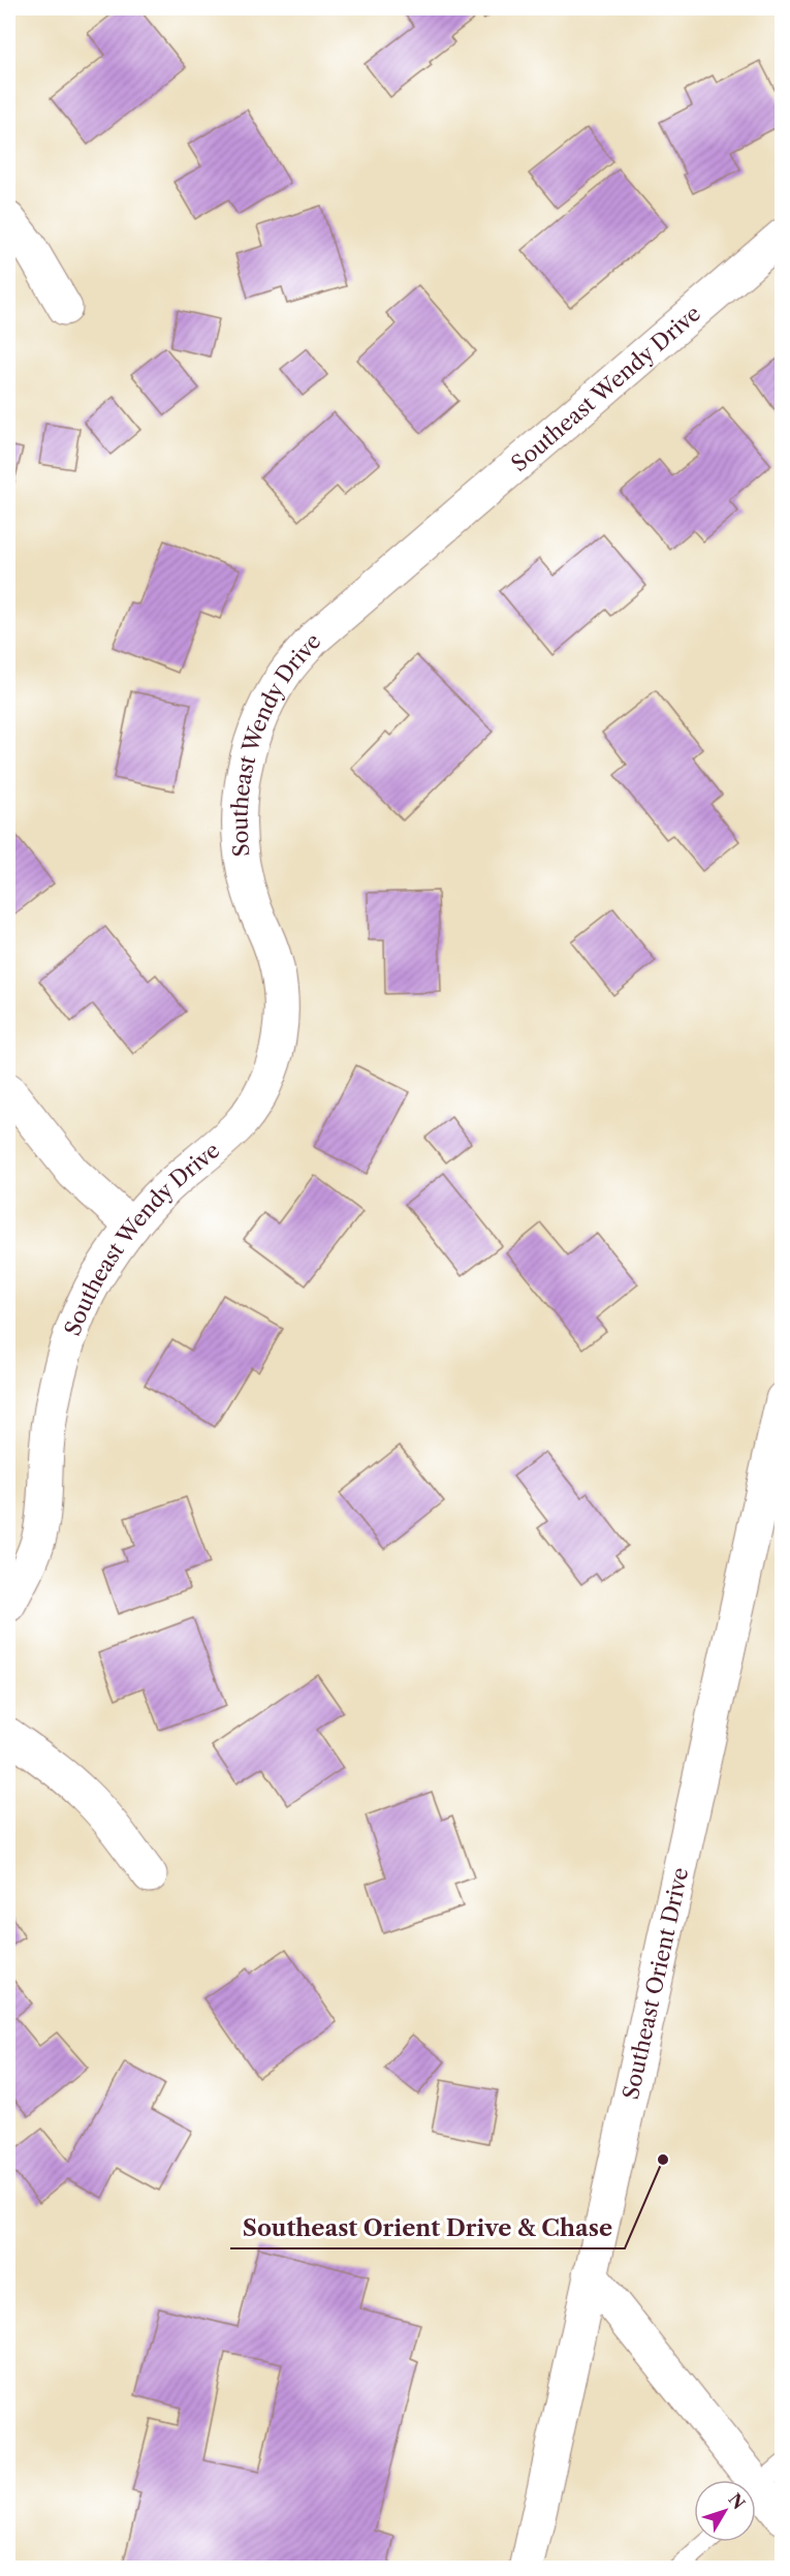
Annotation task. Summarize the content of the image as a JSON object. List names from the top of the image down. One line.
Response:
{"streets":{"street":["Southeast Wendy Drive","Southeast Orient Drive"]},"places":["Southeast Orient Drive & Chase"],"north":"top right"}
